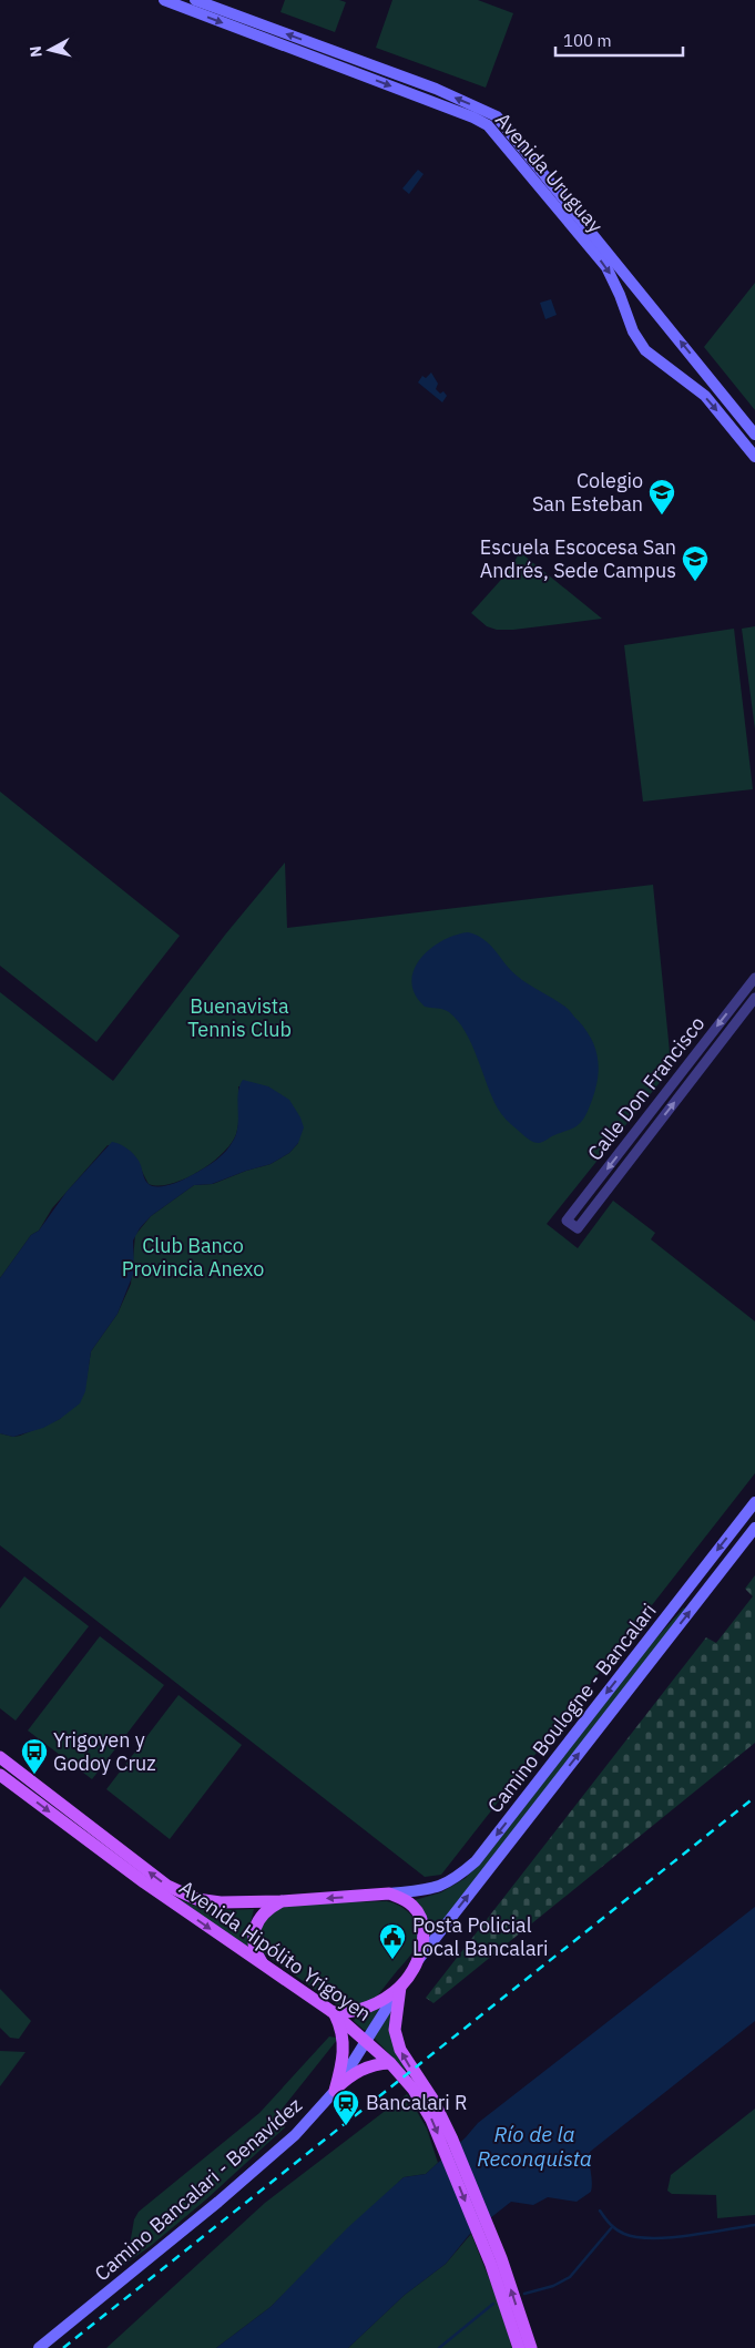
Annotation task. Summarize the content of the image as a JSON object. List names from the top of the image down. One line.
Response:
{"streets":{"main road":["Avenida Uruguay","Camino Boulogne - Bancalari","Avenida Hipólito Yrigoyen","Camino Bancalari - Benavídez"],"street":["Calle Don Francisco"]},"crossings":[["Camino Boulogne - Bancalari","Avenida Hipólito Yrigoyen"],["Camino Boulogne - Bancalari","Camino Bancalari - Benavídez"],["Avenida Hipólito Yrigoyen","Camino Bancalari - Benavídez"]],"water":["Río de la Reconquista"],"parks":["Buenavista Tennis Club","Club Banco Provincia Anexo"],"places":{"school or university":["Colegio San Esteban","Escuela Escocesa San Andrés, Sede Campus"],"bus stop":["Yrigoyen y Godoy Cruz"],"public building":["Posta Policial Local Bancalari"],"station":["Bancalari R"]},"scale_bar":"100 m","north":"left"}
